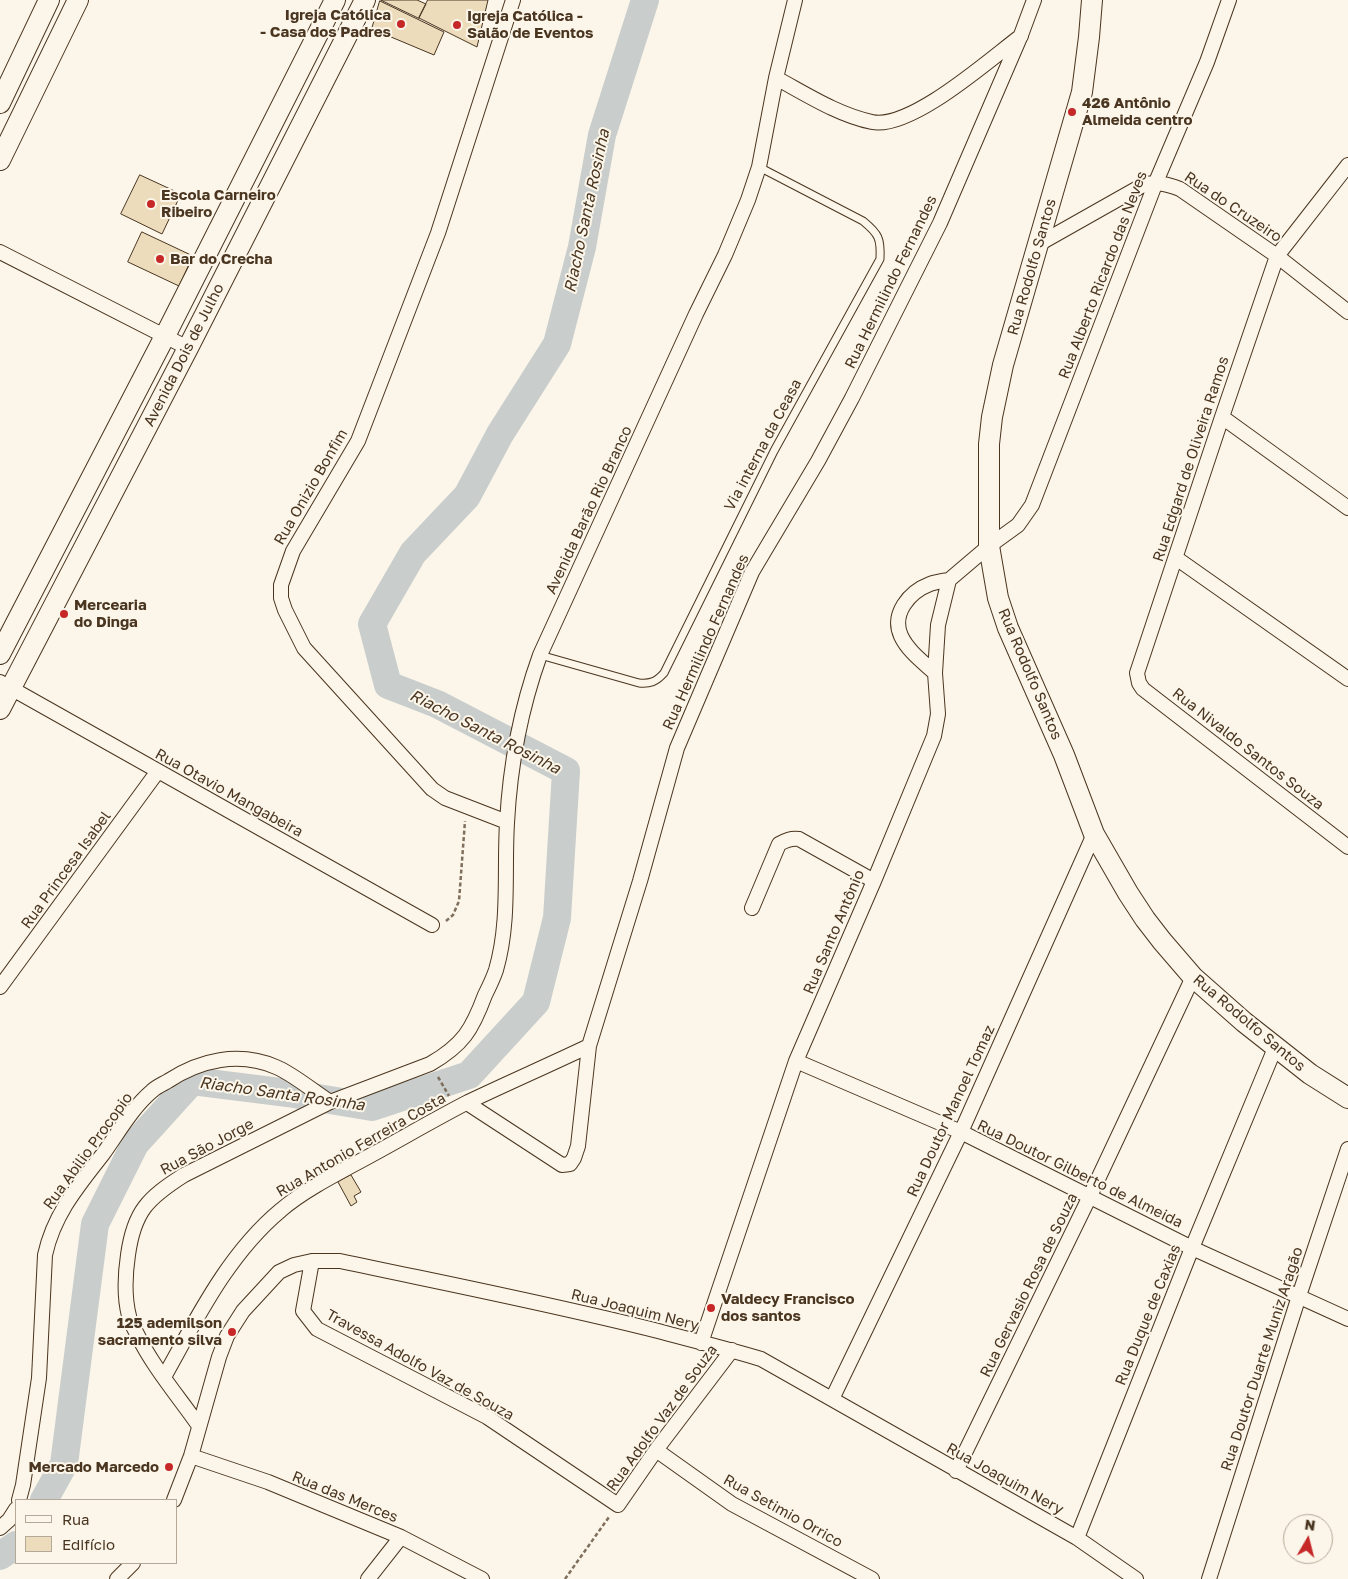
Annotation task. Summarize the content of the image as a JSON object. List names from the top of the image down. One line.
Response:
{"streets":{"street":["Rua do Cruzeiro","Rua Rodolfo Santos","Rua Alberto Ricardo das Neves","Rua Hermilindo Fernandes","Avenida Dois de Julho","Rua Edgard de Oliveira Ramos","Rua Onizio Bonfim","Avenida Barão Rio Branco","Rua Nivaldo Santos Souza","Rua Otavio Mangabeira","Rua Princesa Isabel","Rua Santo Antônio","Rua Doutor Manoel Tomaz","Rua Antonio Ferreira Costa","Rua São Jorge","Rua Abilio Procopio","Rua Doutor Gilberto de Almeida","Rua Gervasio Rosa de Souza","Rua Joaquim Nery","Rua Duque de Caxias","Rua Doutor Duarte Muniz Aragão","Travessa Adolfo Vaz de Souza","Rua Adolfo Vaz de Souza","Rua das Merces","Rua Setimio Orrico"],"lane":["Via interna da Ceasa"]},"crossings":[["Rua do Cruzeiro","Rua Alberto Ricardo das Neves"],["Rua do Cruzeiro","Rua Edgard de Oliveira Ramos"],["Rua Rodolfo Santos","Rua Alberto Ricardo das Neves"],["Rua Rodolfo Santos","Rua Doutor Manoel Tomaz"],["Rua Rodolfo Santos","Rua Gervasio Rosa de Souza"],["Rua Rodolfo Santos","Rua Duque de Caxias"],["Rua Hermilindo Fernandes","Rua Antonio Ferreira Costa"],["Avenida Dois de Julho","Rua Otavio Mangabeira"],["Via interna da Ceasa","Avenida Barão Rio Branco"],["Rua Edgard de Oliveira Ramos","Rua Nivaldo Santos Souza"],["Rua Onizio Bonfim","Avenida Barão Rio Branco"],["Avenida Barão Rio Branco","Rua São Jorge"],["Avenida Barão Rio Branco","Rua Abilio Procopio"],["Rua Otavio Mangabeira","Rua Princesa Isabel"],["Rua Santo Antônio","Rua Doutor Gilberto de Almeida"],["Rua Santo Antônio","Rua Joaquim Nery"],["Rua Doutor Manoel Tomaz","Rua Doutor Gilberto de Almeida"],["Rua Doutor Manoel Tomaz","Rua Joaquim Nery"],["Rua Antonio Ferreira Costa","Rua São Jorge"],["Rua São Jorge","Rua Abilio Procopio"],["Rua São Jorge","Rua Joaquim Nery"],["Rua Doutor Gilberto de Almeida","Rua Gervasio Rosa de Souza"],["Rua Doutor Gilberto de Almeida","Rua Duque de Caxias"],["Rua Doutor Gilberto de Almeida","Rua Doutor Duarte Muniz Aragão"],["Rua Gervasio Rosa de Souza","Rua Joaquim Nery"],["Rua Joaquim Nery","Rua Duque de Caxias"],["Rua Joaquim Nery","Travessa Adolfo Vaz de Souza"],["Rua Joaquim Nery","Rua Adolfo Vaz de Souza"],["Rua Joaquim Nery","Rua das Merces"],["Travessa Adolfo Vaz de Souza","Rua Adolfo Vaz de Souza"],["Rua Adolfo Vaz de Souza","Rua Setimio Orrico"]],"water":["Riacho Santa Rosinha"],"places":["Igreja Católica - Casa dos Padres","Igreja Católica - Salão de Eventos","426 Antônio Almeida centro","Escola Carneiro Ribeiro","Bar do Crecha","Mercearia do Dinga","Valdecy Francisco dos santos","125 ademilson sacramento silva","Mercado Marcedo"],"legend":["Rua","Edifício"],"north":"top"}
